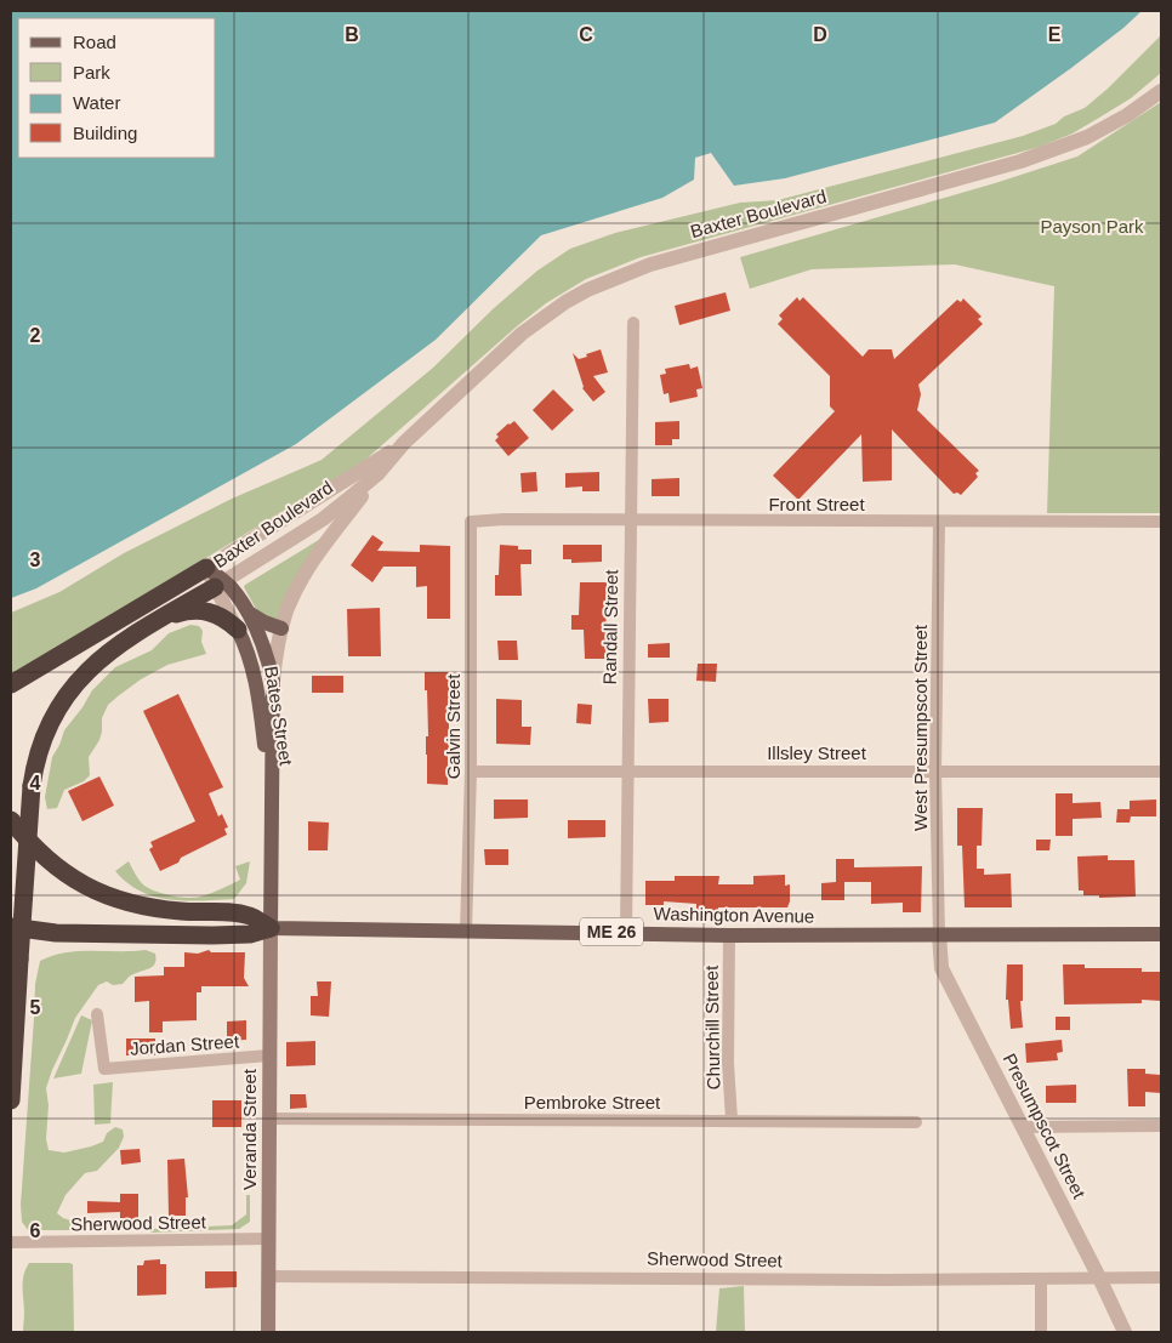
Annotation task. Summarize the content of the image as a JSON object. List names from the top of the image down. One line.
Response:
{"streets":{"highway":["ME 26"],"main road":["Bates Street","Washington Avenue","Veranda Street"],"street":["Baxter Boulevard","Front Street","Randall Street","Galvin Street","West Presumpscot Street","Illsley Street","Churchill Street","Jordan Street","Pembroke Street","Presumpscot Street","Sherwood Street"]},"crossings":[["Baxter Boulevard","Bates Street"],["Front Street","Randall Street"],["Front Street","Galvin Street"],["Front Street","West Presumpscot Street"],["Randall Street","Illsley Street"],["Randall Street","Washington Avenue"],["Bates Street","Washington Avenue"],["Bates Street","ME 26"],["Bates Street","Veranda Street"],["Galvin Street","Illsley Street"],["Galvin Street","Washington Avenue"],["West Presumpscot Street","Illsley Street"],["West Presumpscot Street","Washington Avenue"],["West Presumpscot Street","Presumpscot Street"],["Washington Avenue","ME 26"],["Washington Avenue","Churchill Street"],["Washington Avenue","Presumpscot Street"],["Washington Avenue","Veranda Street"],["ME 26","Veranda Street"],["Churchill Street","Pembroke Street"],["Jordan Street","Veranda Street"],["Pembroke Street","Veranda Street"],["Presumpscot Street","Sherwood Street"],["Veranda Street","Sherwood Street"]],"parks":["Payson Park"],"legend":["Road","Park","Water","Building"],"grid":{"columns":["B","C","D","E"],"rows":["2","3","4","5","6"]}}
